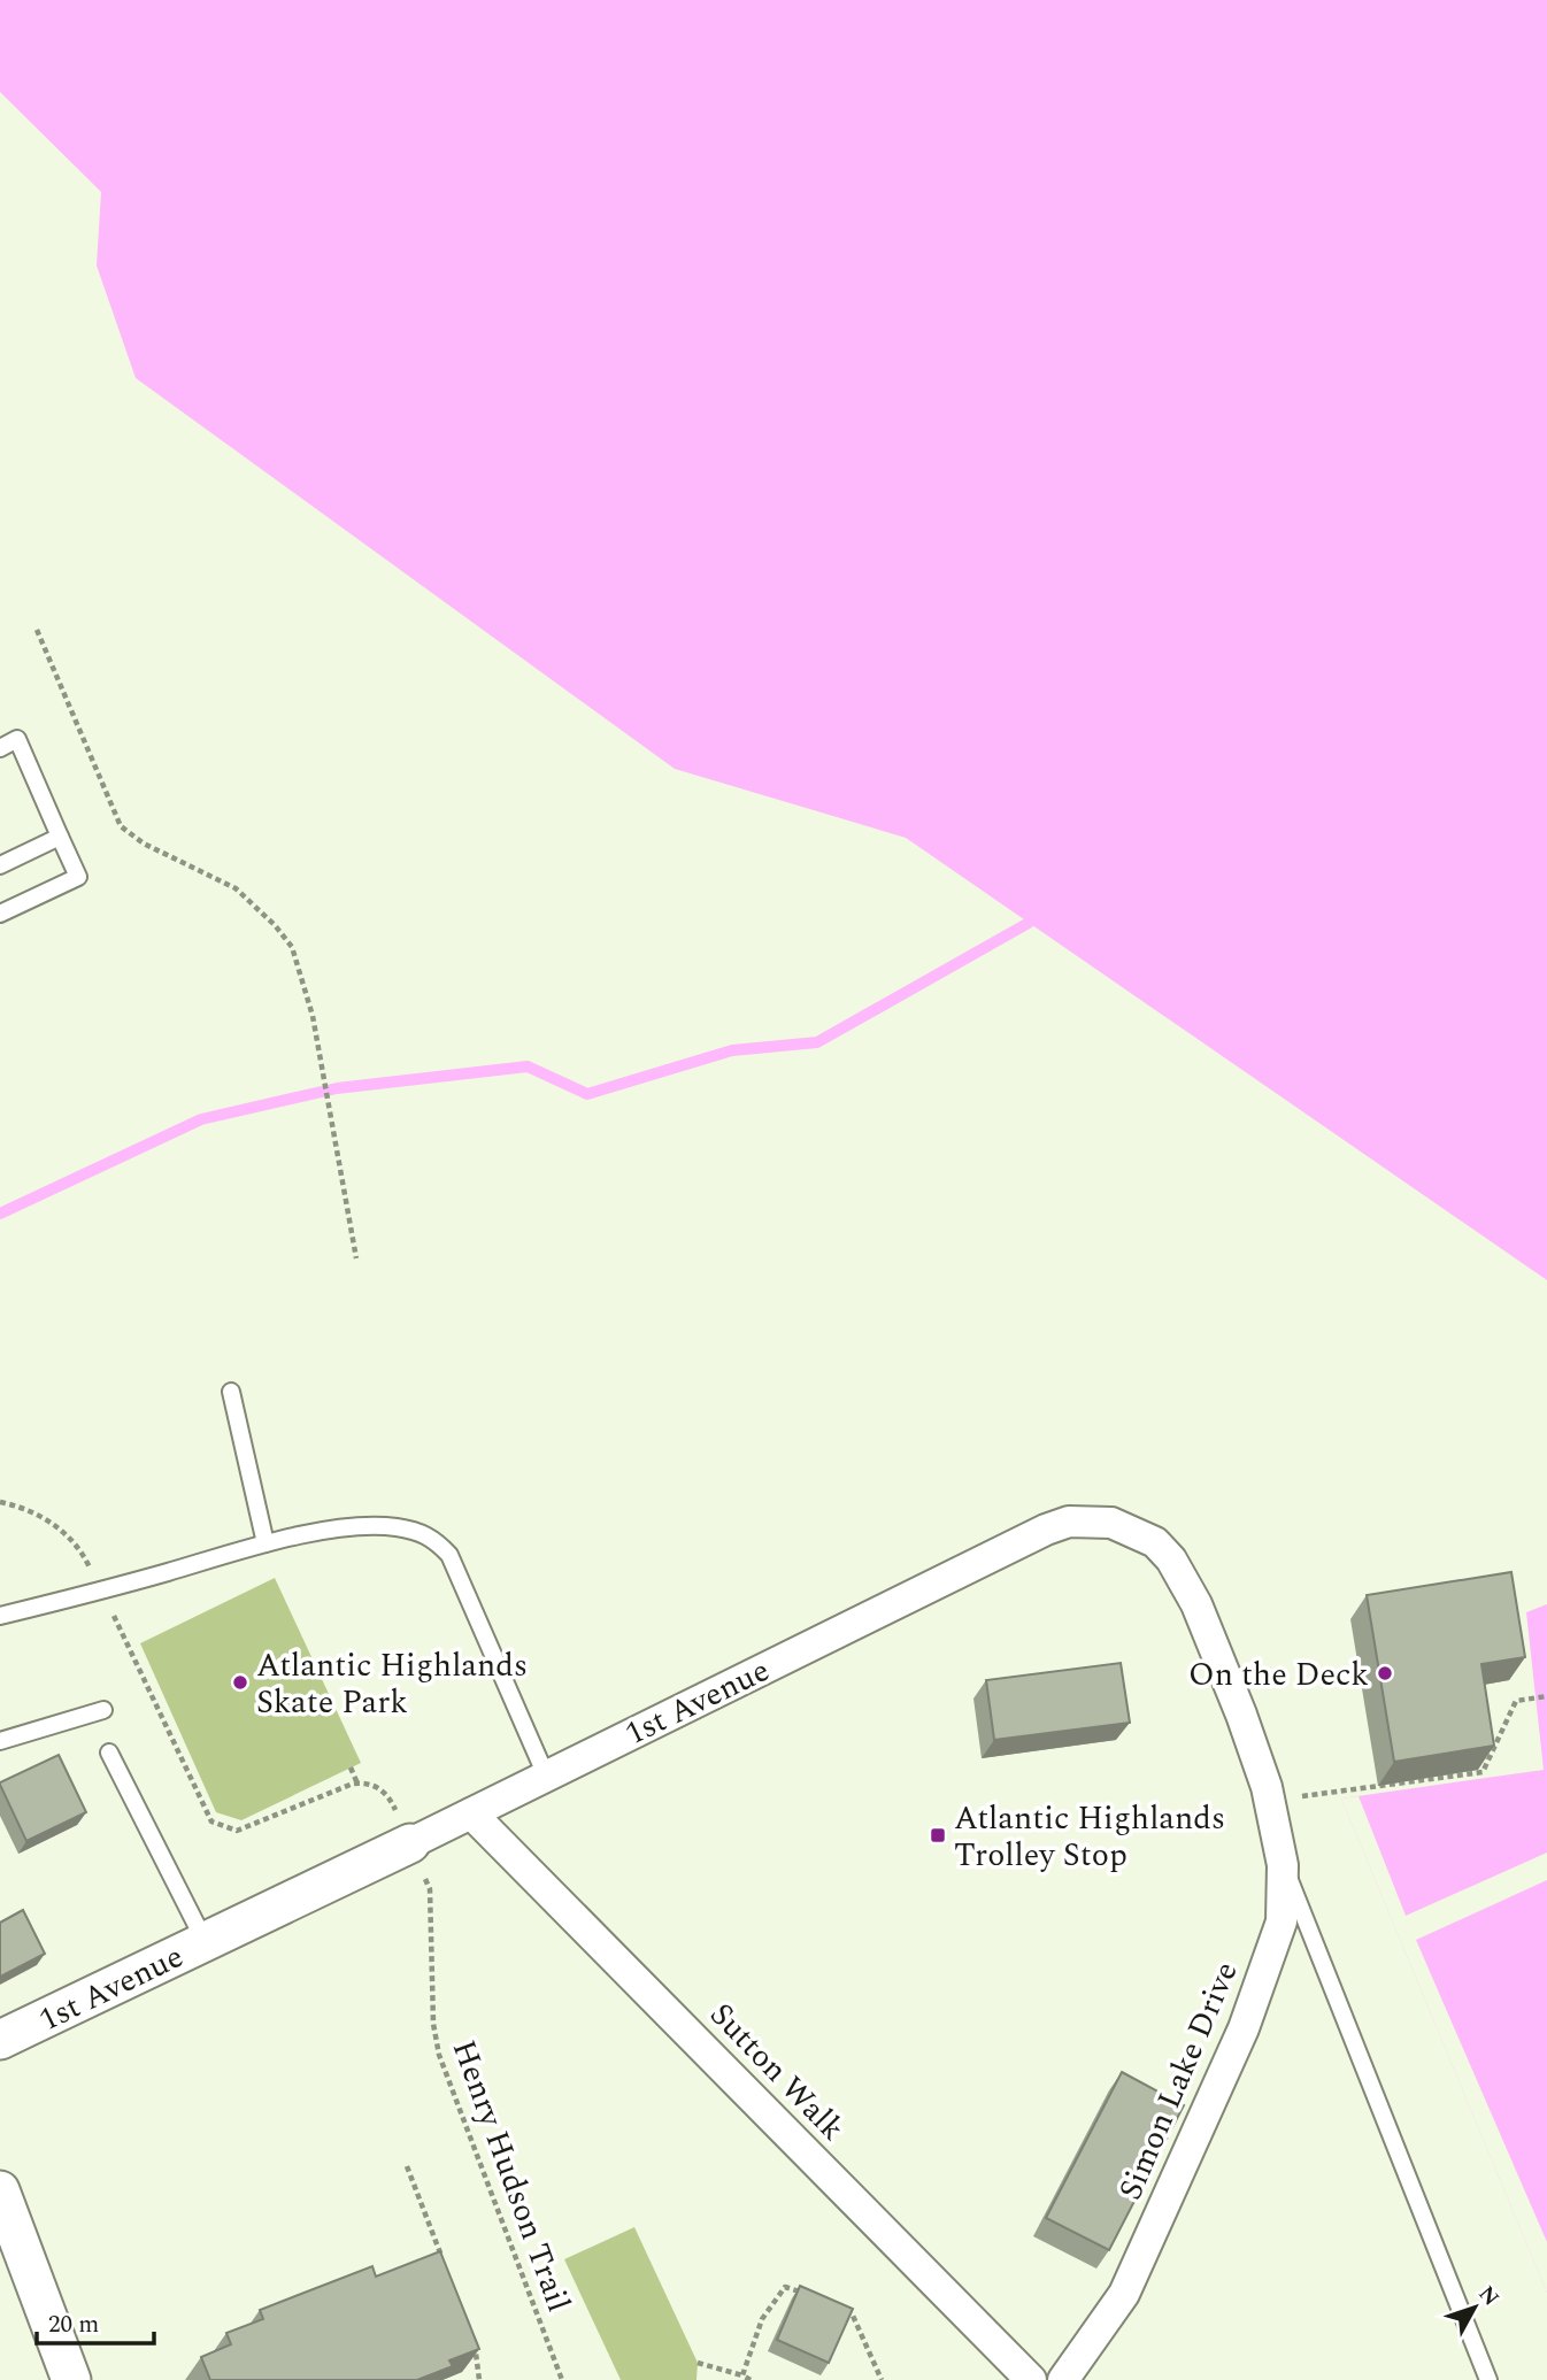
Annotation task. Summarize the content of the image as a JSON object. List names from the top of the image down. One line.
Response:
{"streets":{"street":["1st Avenue","Sutton Walk","Simon Lake Drive"],"path":["Henry Hudson Trail"]},"crossings":[["1st Avenue","Sutton Walk"],["1st Avenue","Simon Lake Drive"]],"places":{"other":["On the Deck","Atlantic Highlands Skate Park"],"transit":["Atlantic Highlands Trolley Stop"]},"scale_bar":"20 m","north":"top right"}
